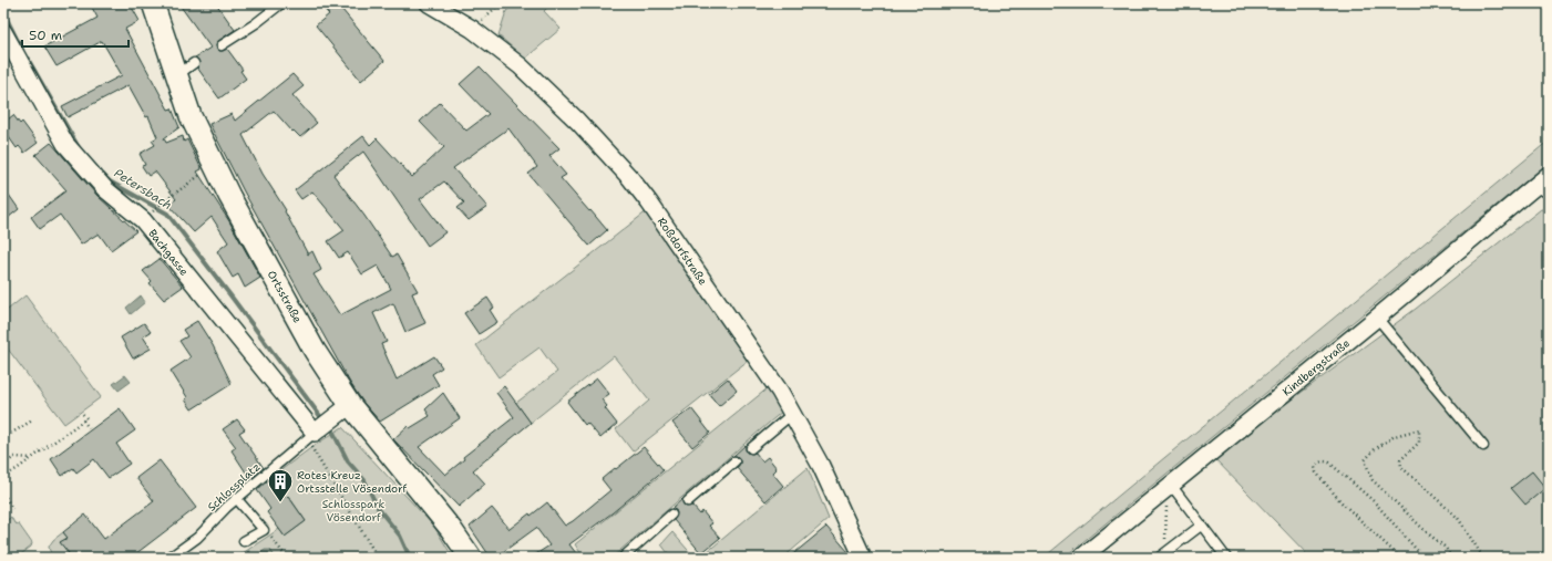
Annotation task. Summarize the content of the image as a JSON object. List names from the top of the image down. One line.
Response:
{"streets":{"street":["Roßdorfstraße","Bachgasse","Ortsstraße","Kindbergstraße"],"lane":["Schlossplatz"]},"crossings":[["Bachgasse","Schlossplatz"]],"water":["Petersbach"],"parks":["Schlosspark Vösendorf"],"places":{"building":["Rotes Kreuz Ortsstelle Vösendorf"]},"scale_bar":"50 m"}
